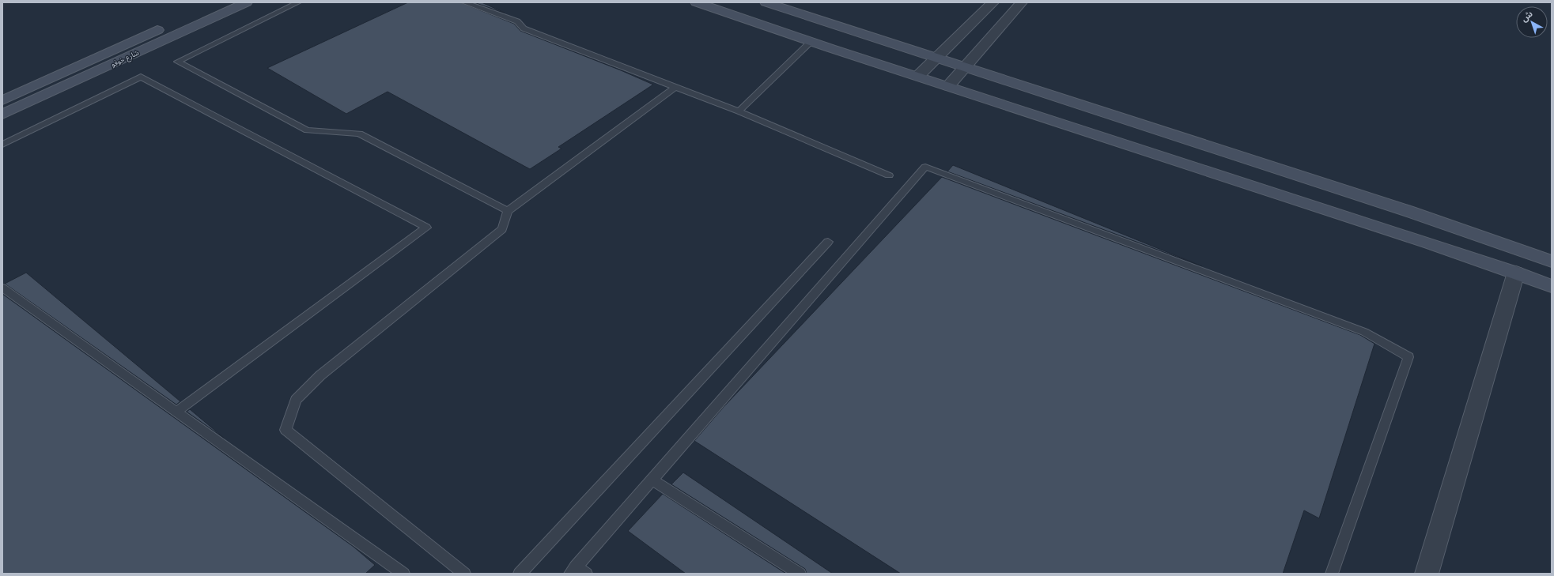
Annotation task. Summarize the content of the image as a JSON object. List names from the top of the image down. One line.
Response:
{"streets":{"street":["شارع خوفو"]},"north":"top left"}
